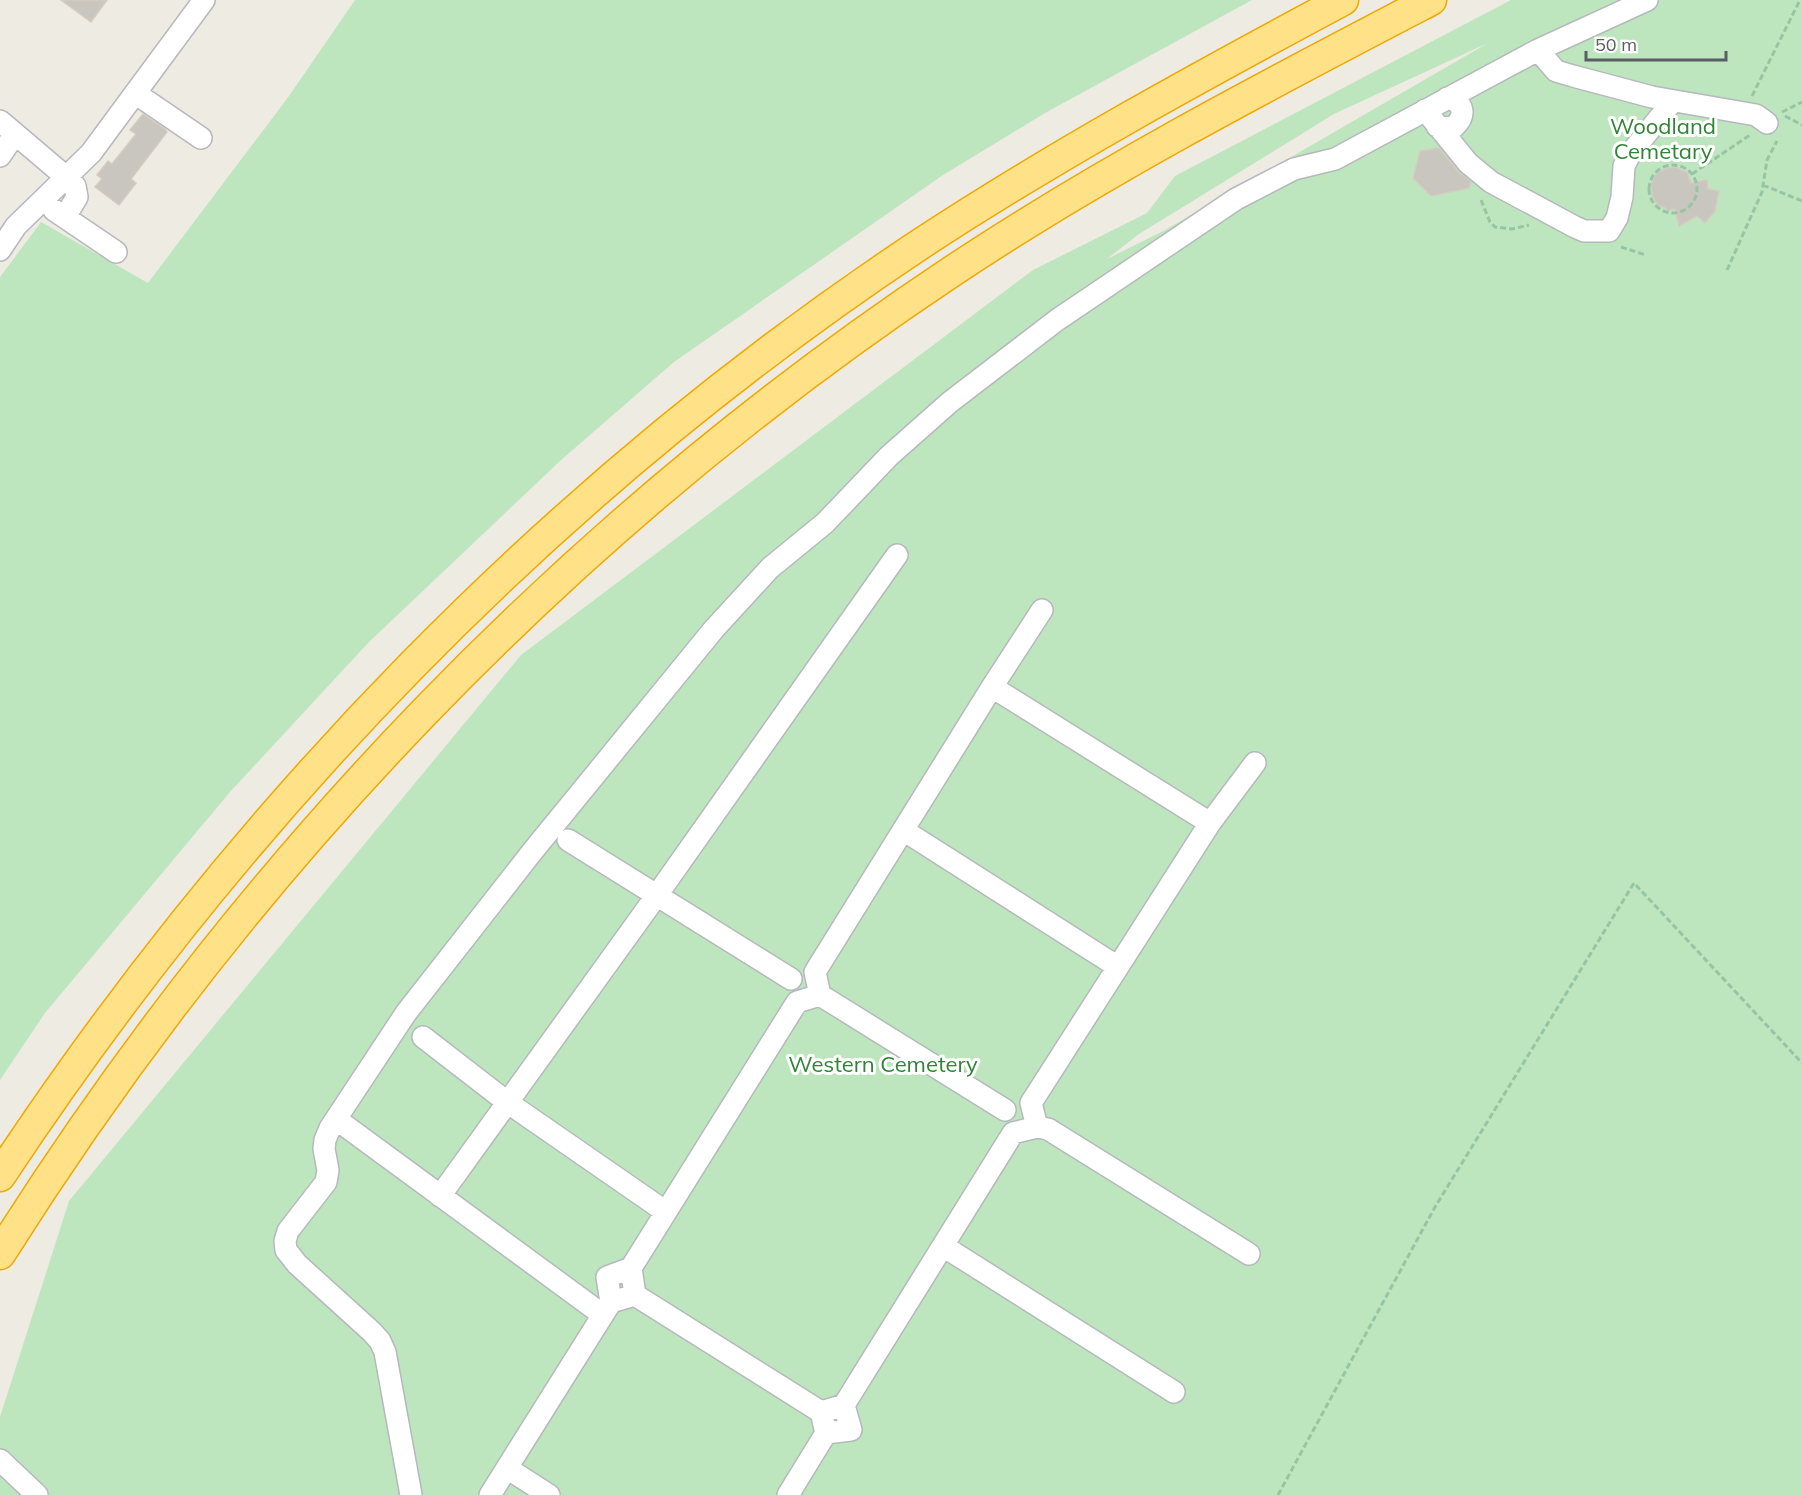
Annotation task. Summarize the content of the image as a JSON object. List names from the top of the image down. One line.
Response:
{"parks":["Woodland Cemetary","Western Cemetery"],"scale_bar":"50 m"}
